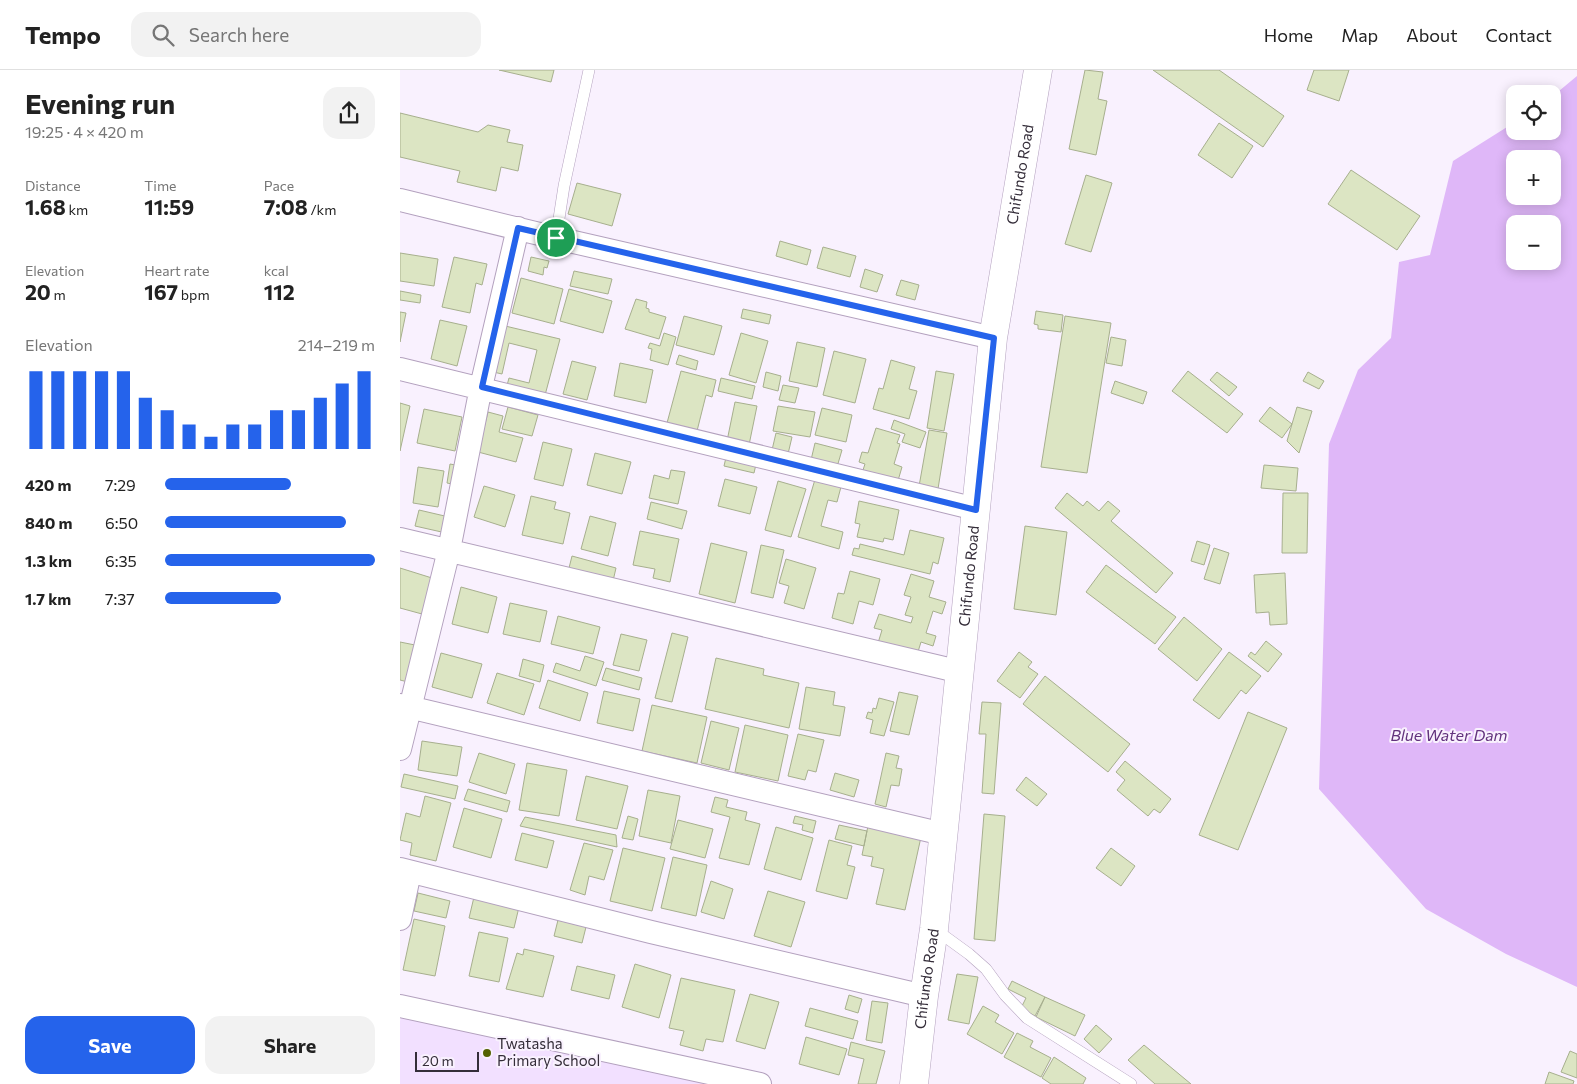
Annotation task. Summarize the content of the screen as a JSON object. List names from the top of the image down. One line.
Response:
{"streets":{"street":["Chifundo Road"]},"water":["Blue Water Dam"],"places":["Twatasha Primary School"],"scale_bar":"20 m","page":{"header":"Tempo","search":"Search here","nav":["Home","Map","About","Contact"],"heading":["Evening run","19:25 · 4 × 420 m"],"map_buttons":["+","−"],"stats":[["Distance","1.68 km"],["Time","11:59"],["Pace","7:08 /km"],["Elevation","20 m"],["Heart rate","167 bpm"],["kcal","112"]],"chart":["Elevation","214–219 m"],"list":[{"name":"420 m","note":"7:29"},{"name":"840 m","note":"6:50"},{"name":"1.3 km","note":"6:35"},{"name":"1.7 km","note":"7:37"}],"buttons":["Save","Share"],"scale":"20 m"}}
